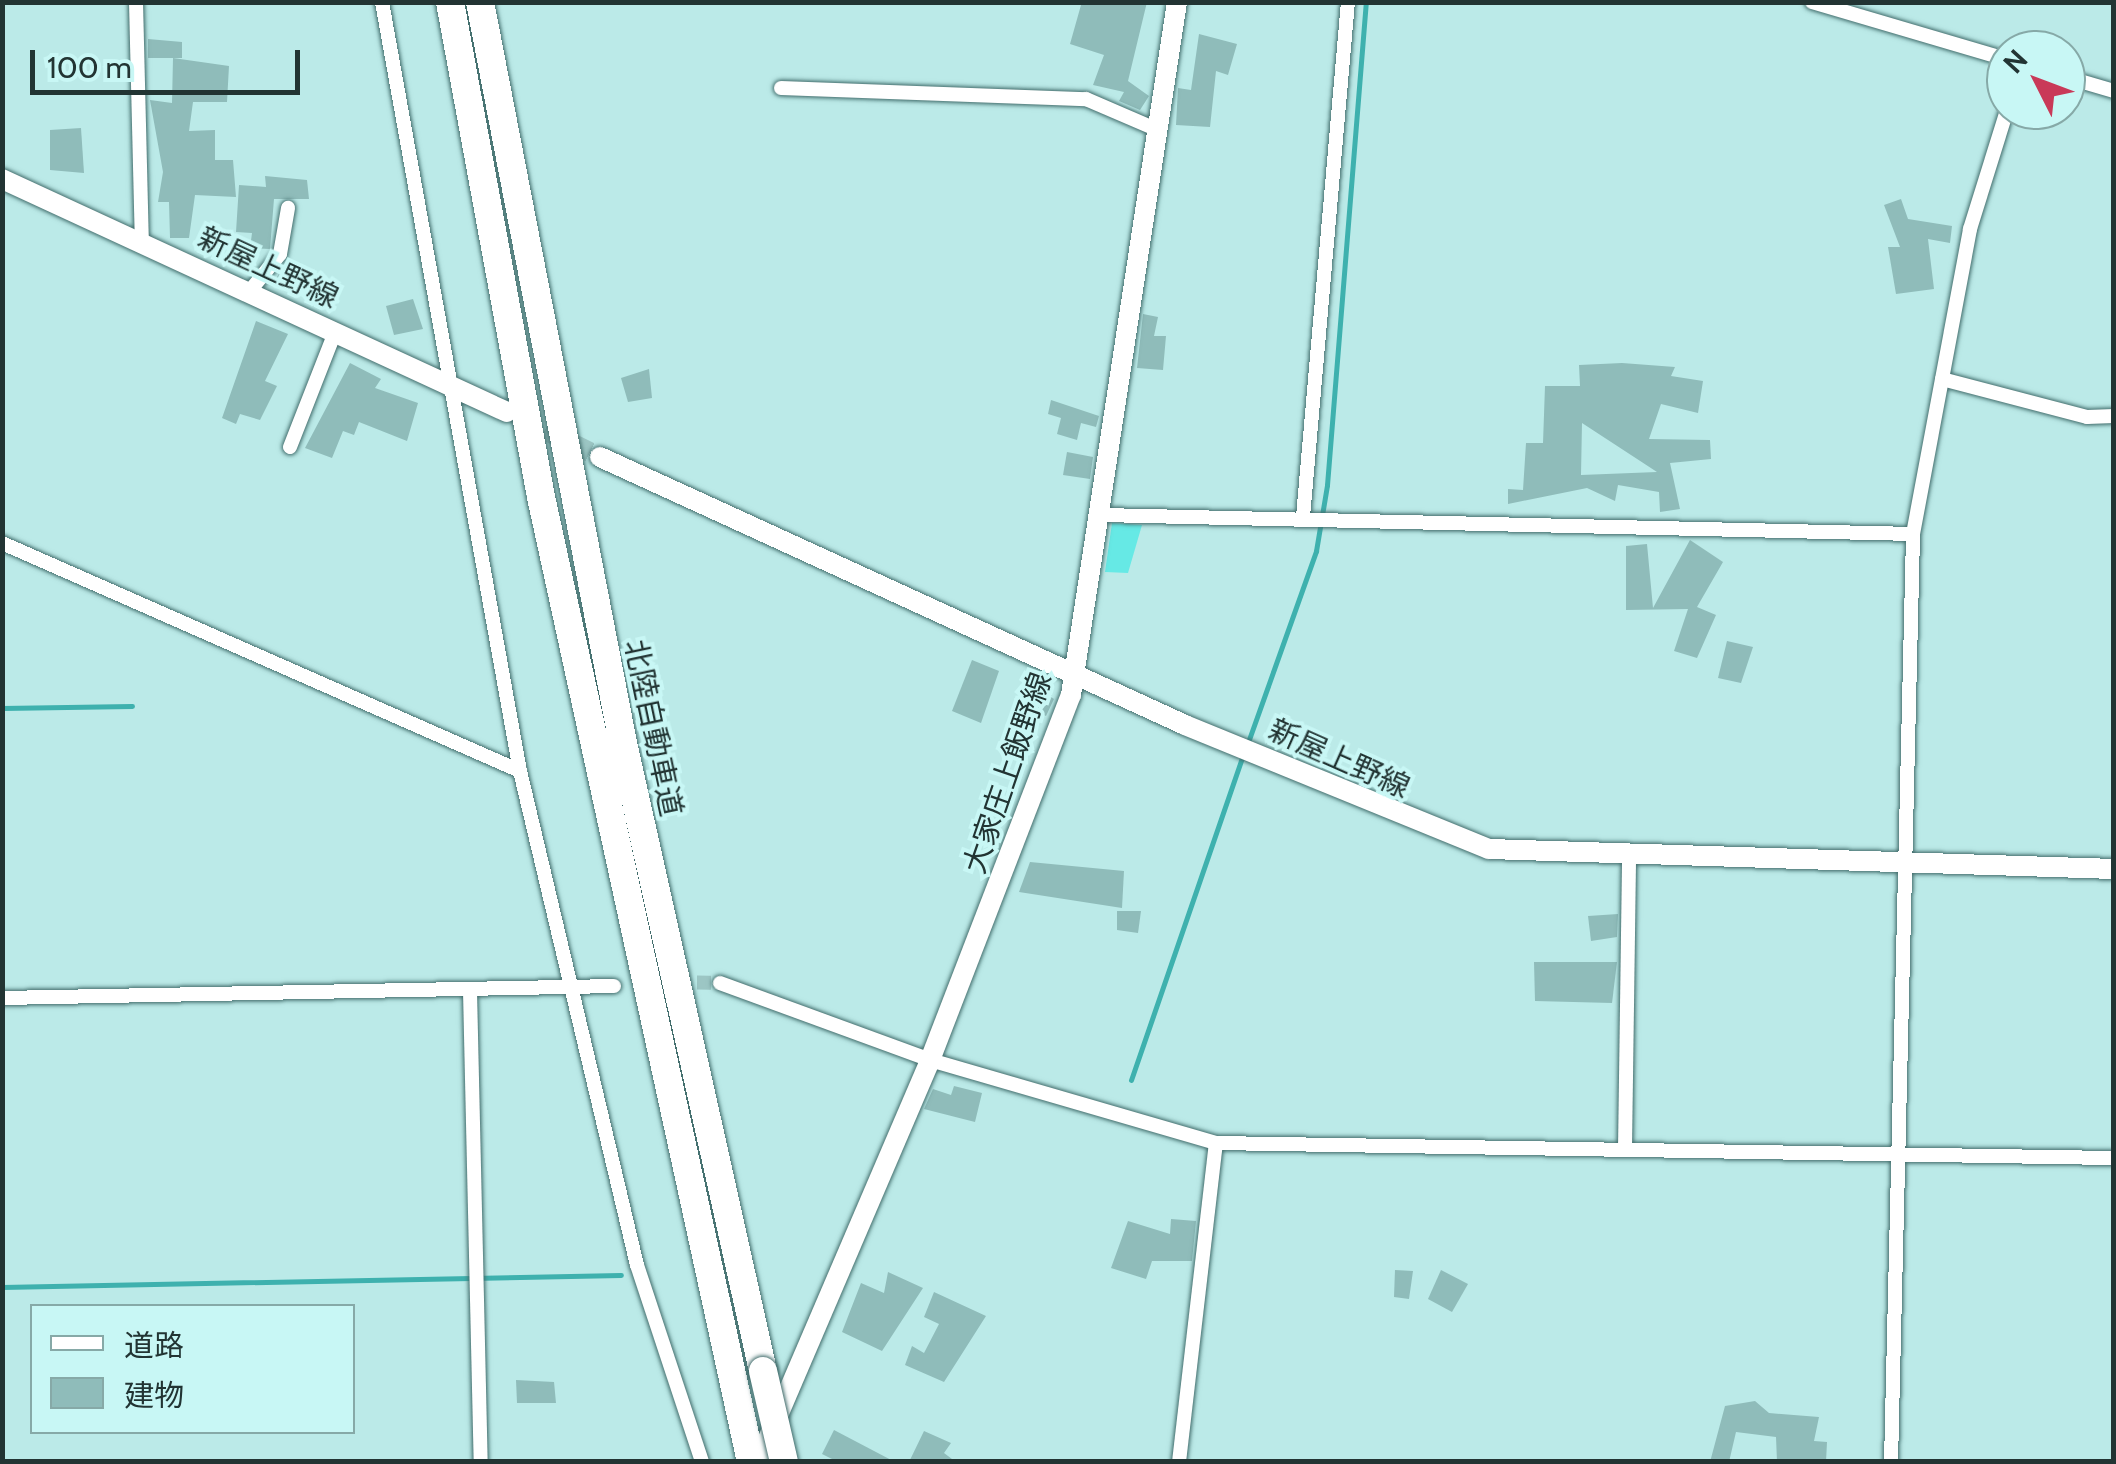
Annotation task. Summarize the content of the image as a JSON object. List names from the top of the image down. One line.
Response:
{"streets":{"highway":["北陸自動車道"],"main road":["新屋上野線","大家庄上飯野線"]},"crossings":[["新屋上野線","大家庄上飯野線"],["北陸自動車道","大家庄上飯野線"]],"legend":["道路","建物"],"scale_bar":"100 m","north":"top left"}
